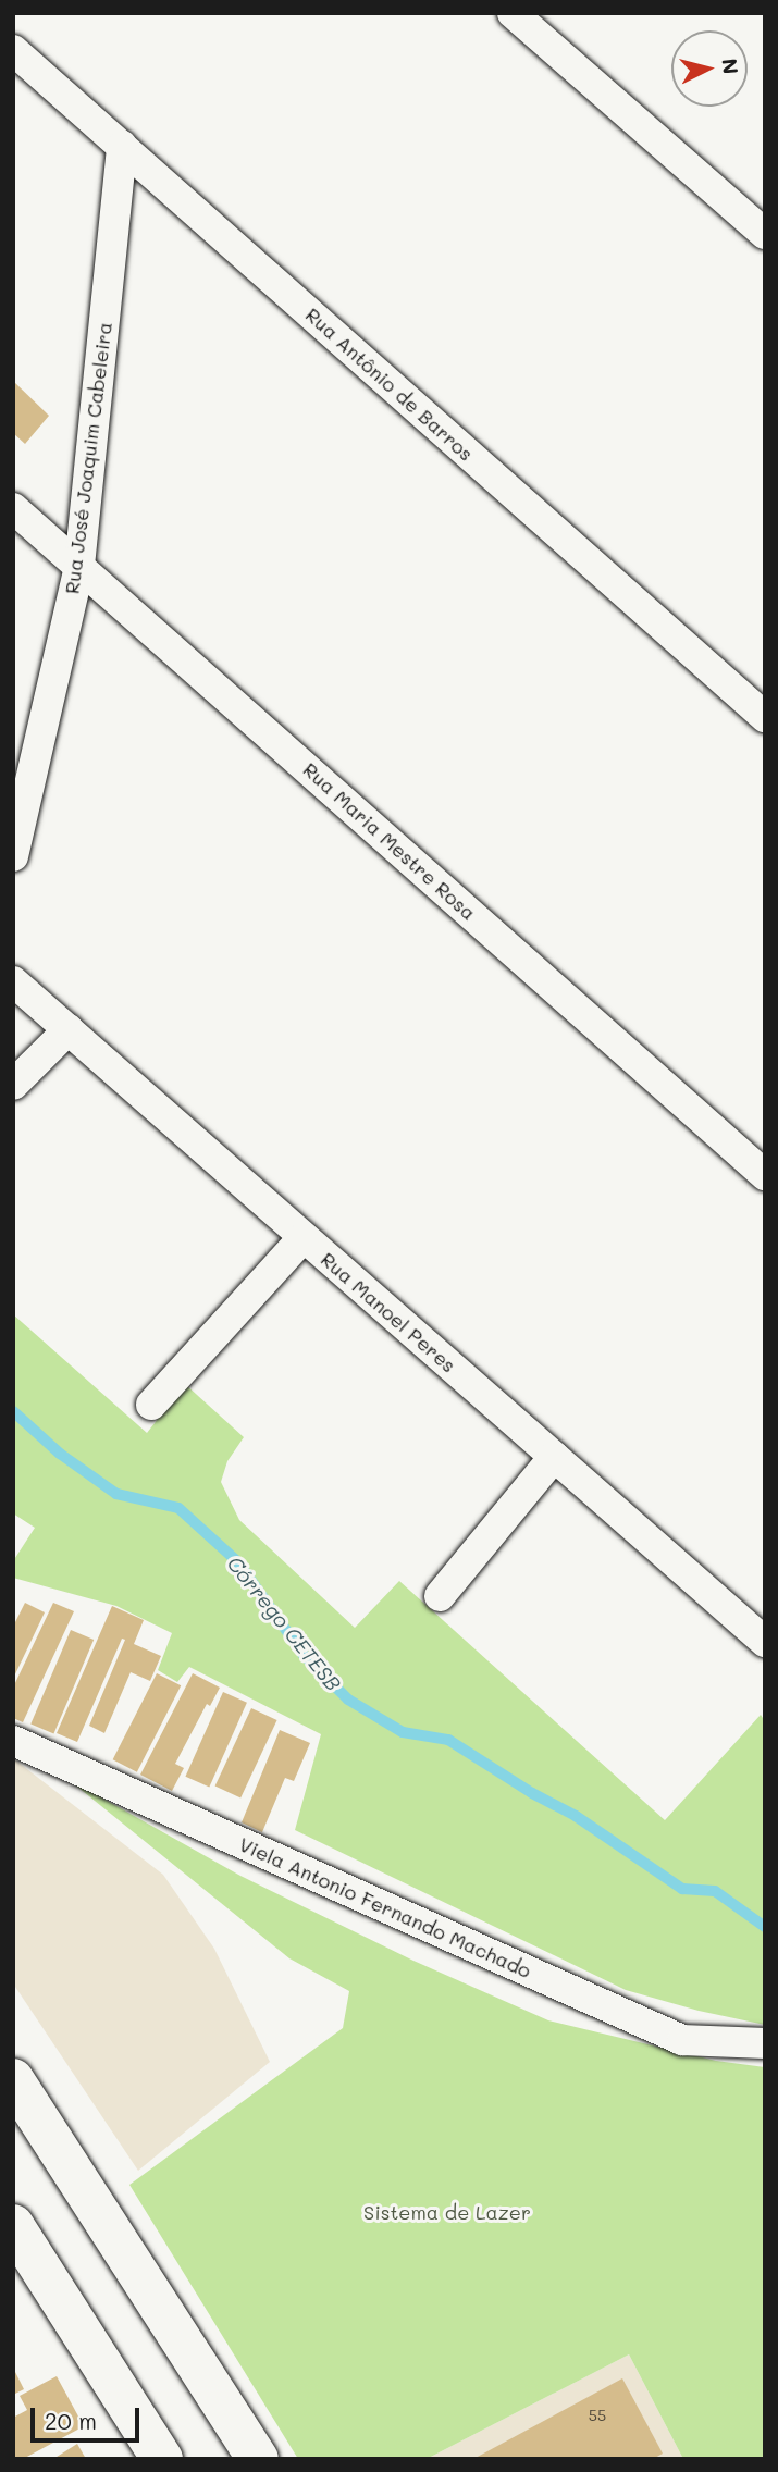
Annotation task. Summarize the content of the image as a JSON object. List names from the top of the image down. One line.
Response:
{"streets":{"street":["Rua Antônio de Barros","Rua José Joaquim Cabeleira","Rua Maria Mestre Rosa","Rua Manoel Peres","Viela Antonio Fernando Machado"]},"crossings":[["Rua Antônio de Barros","Rua José Joaquim Cabeleira"],["Rua José Joaquim Cabeleira","Rua Maria Mestre Rosa"]],"water":["Córrego CETESB"],"parks":["Sistema de Lazer"],"house_numbers":["55"],"scale_bar":"20 m","north":"right"}
